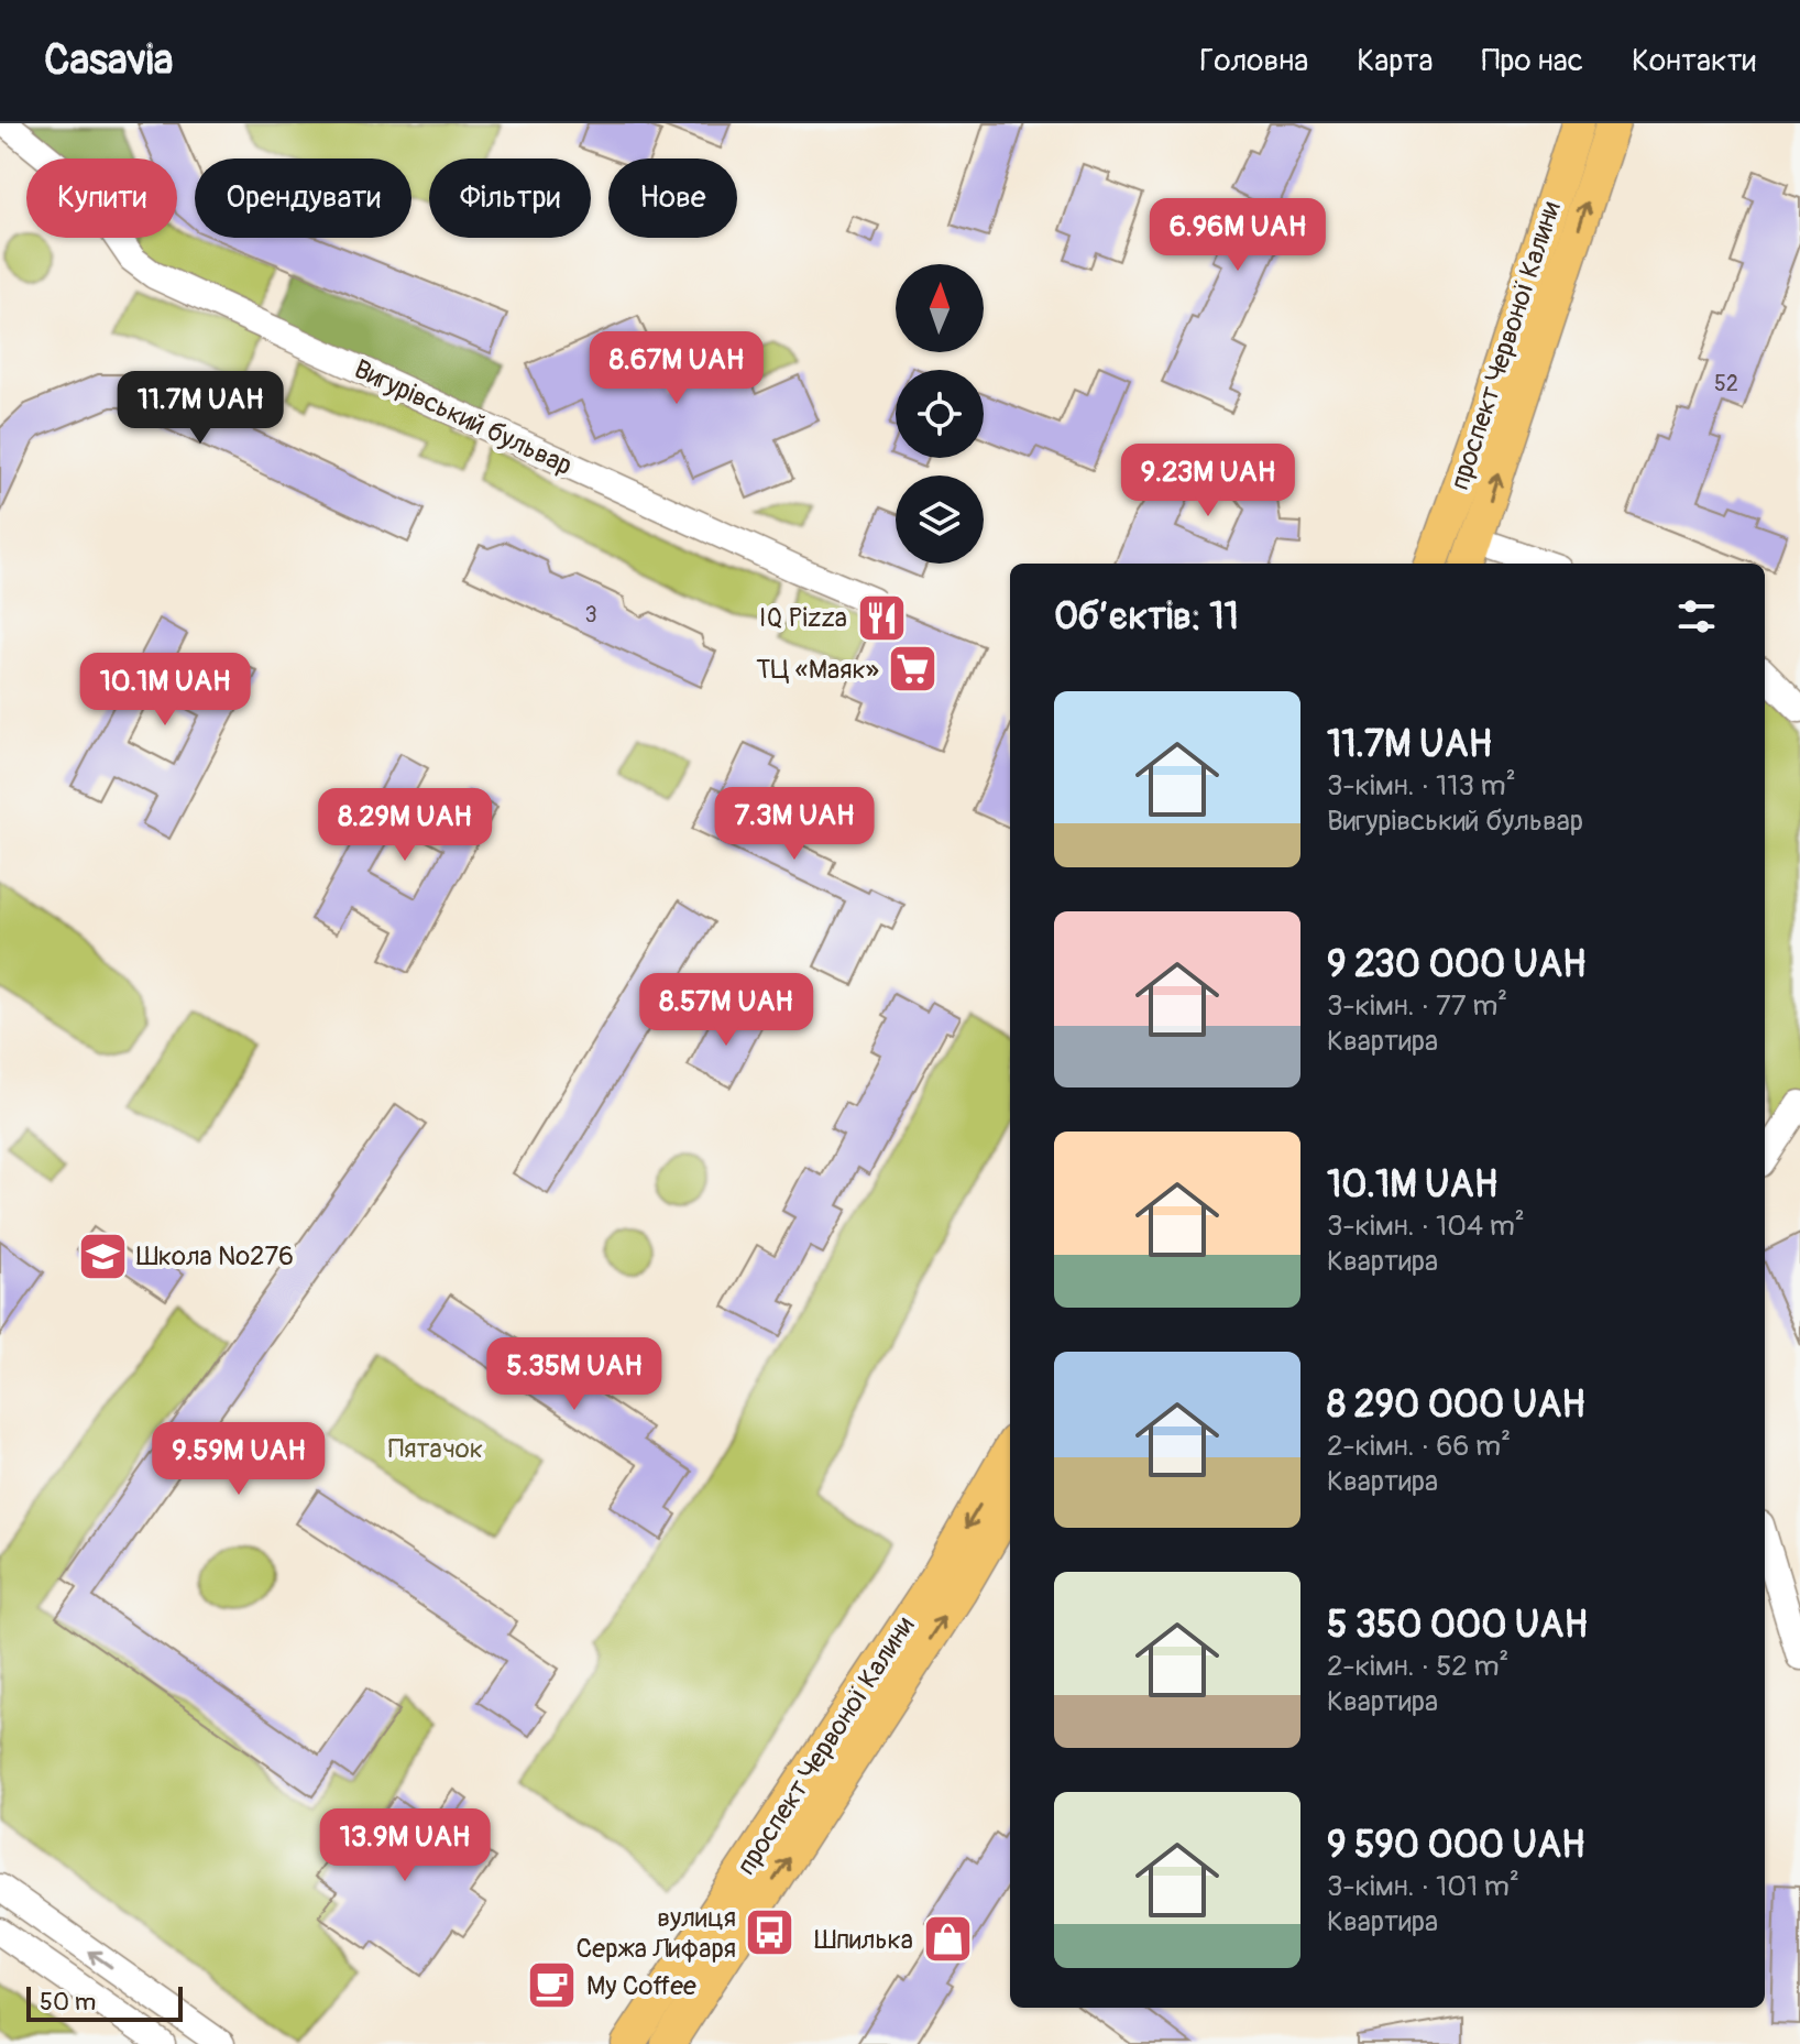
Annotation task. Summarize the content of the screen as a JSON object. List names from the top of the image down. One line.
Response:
{"streets":{"main road":["проспект Червоної Калини"],"street":["Вигурівський бульвар"]},"parks":["Пятачок"],"places":{"restaurant":["IQ Pizza"],"supermarket":["ТЦ «Маяк»"],"school or university":["Школа №276"],"bus stop":["вулиця Сержа Лифаря"],"shop":["Шпилька"],"cafe":["My Coffee"]},"house_numbers":["52","3"],"scale_bar":"50 m","north":"top","page":{"header":"Casavia","nav":["Головна","Карта","Про нас","Контакти"],"chip":["Купити","Орендувати","Фільтри","Нове"],"price":["6.96M UAH","8.67M UAH","11.7M UAH","9.23M UAH","10.1M UAH","7.3M UAH","8.29M UAH","8.57M UAH","5.35M UAH","9.59M UAH","13.9M UAH"],"heading":"Об’єктів: 11","list":[{"name":"11.7M UAH","note":"3-кімн. · 113 m² · Вигурівський бульвар"},{"name":"9 230 000 UAH","note":"3-кімн. · 77 m² · Квартира"},{"name":"10.1M UAH","note":"3-кімн. · 104 m² · Квартира"},{"name":"8 290 000 UAH","note":"2-кімн. · 66 m² · Квартира"},{"name":"5 350 000 UAH","note":"2-кімн. · 52 m² · Квартира"},{"name":"9 590 000 UAH","note":"3-кімн. · 101 m² · Квартира"}],"scale":"50 m"}}
